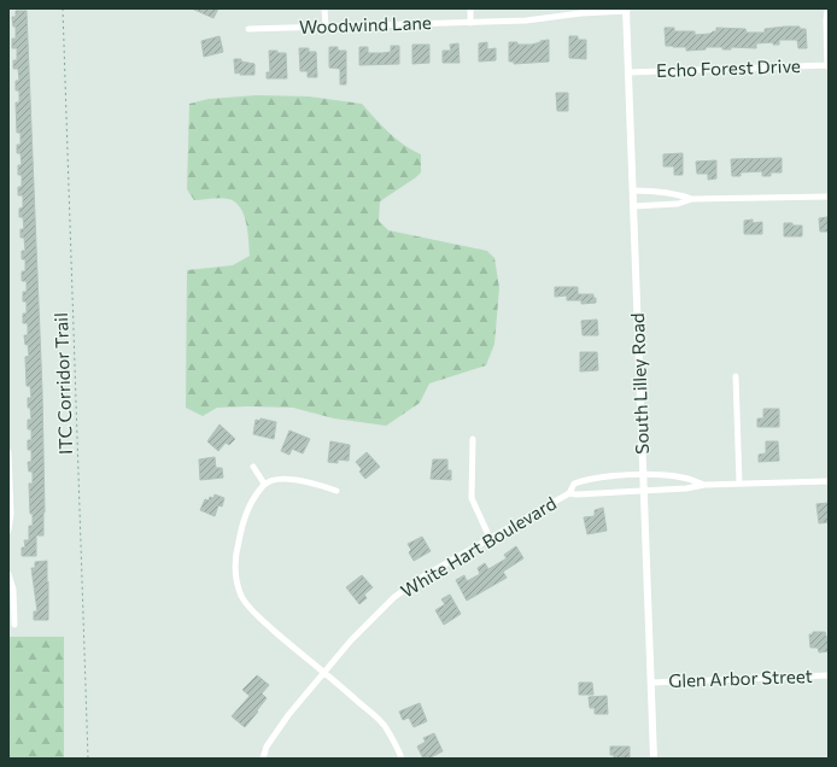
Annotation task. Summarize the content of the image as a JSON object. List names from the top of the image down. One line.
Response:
{"streets":{"street":["Woodwind Lane","Echo Forest Drive","South Lilley Road","White Hart Boulevard","Glen Arbor Street"],"path":["ITC Corridor Trail"]},"crossings":[["Woodwind Lane","South Lilley Road"],["Echo Forest Drive","South Lilley Road"],["South Lilley Road","White Hart Boulevard"],["South Lilley Road","Glen Arbor Street"]]}
